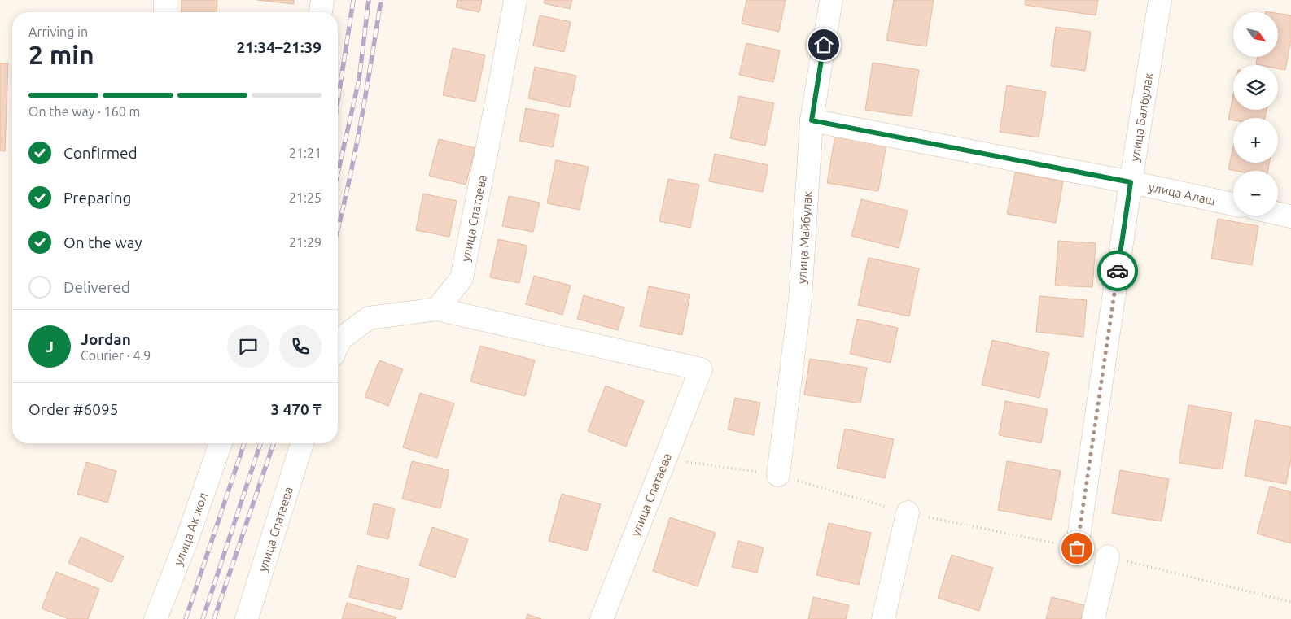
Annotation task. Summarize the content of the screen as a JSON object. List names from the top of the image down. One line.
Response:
{"streets":{"street":["улица Балбулак","улица Алаш","улица Спатаева","улица Майбулак","улица Ак жол"]},"crossings":[["улица Балбулак","улица Алаш"],["улица Алаш","улица Майбулак"]],"north":"bottom right","page":{"map_buttons":["+","−"],"heading":["2 min","Arriving in","21:34–21:39"],"panel":["Jordan","Courier · 4.9","Order #6095","3 470 ₸"],"bar":"On the way · 160 m","list":[["Confirmed","21:21"],["Preparing","21:25"],["On the way","21:29"],"Delivered"],"round":"J"}}
